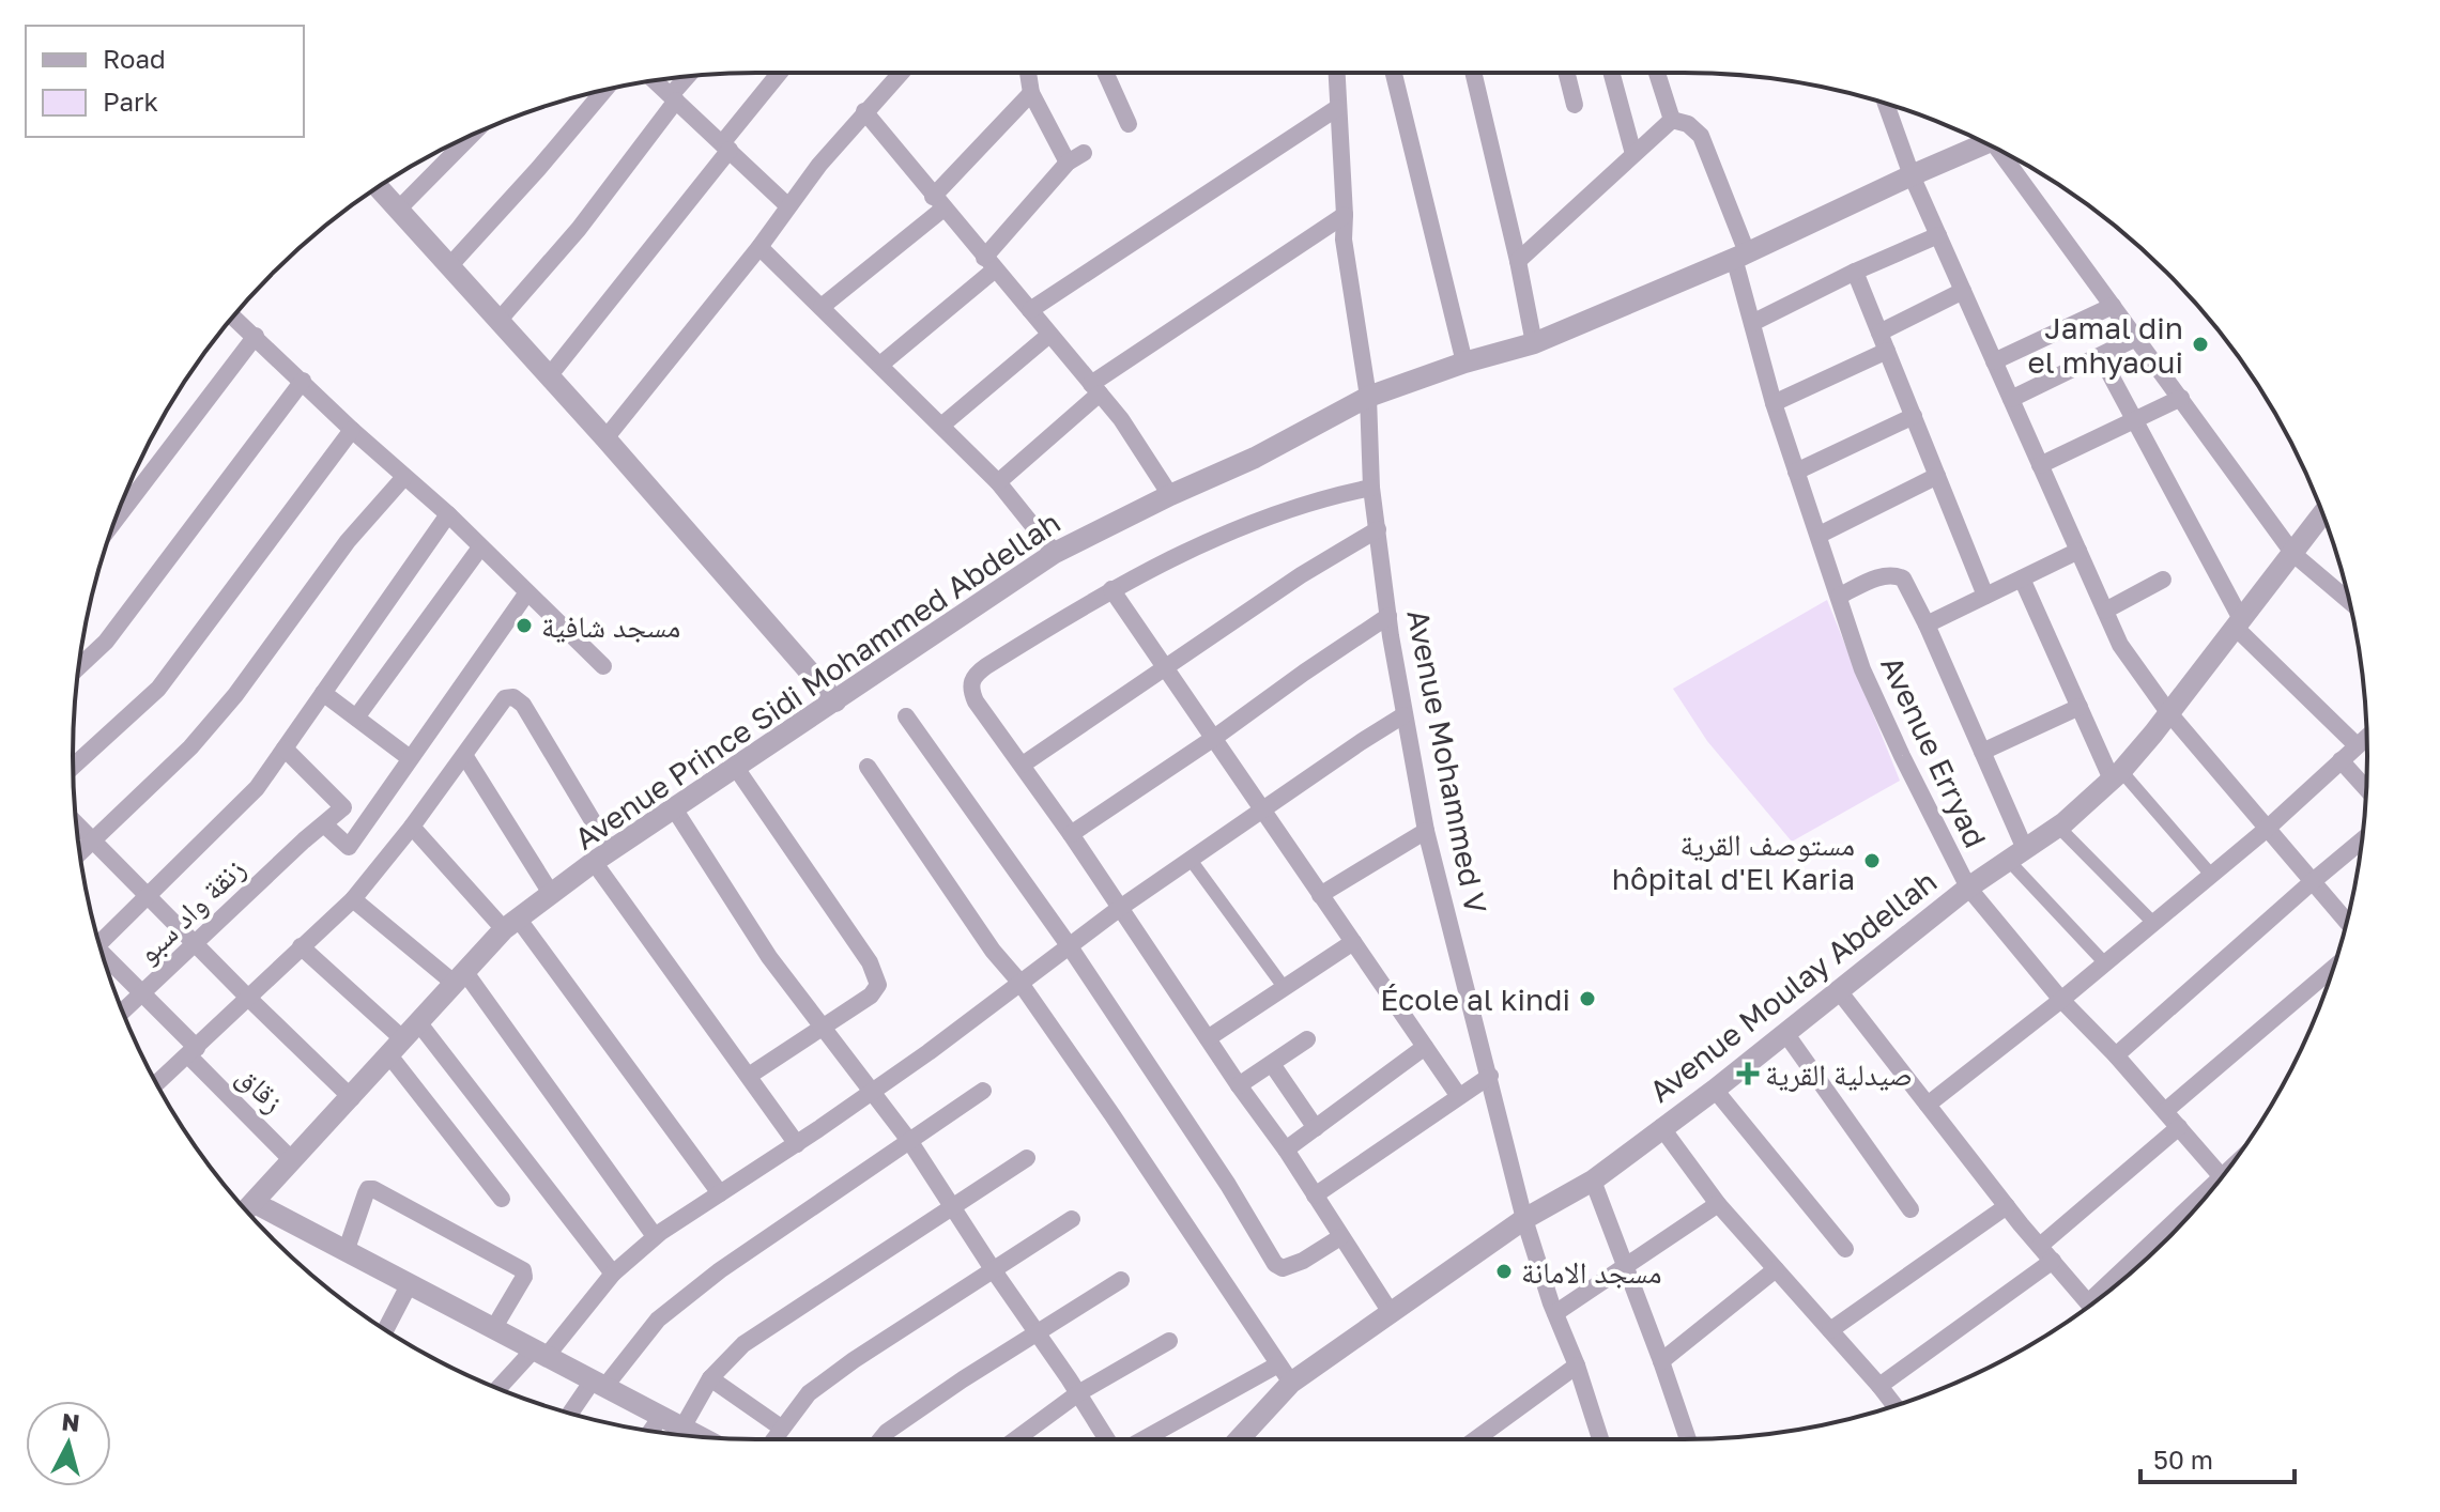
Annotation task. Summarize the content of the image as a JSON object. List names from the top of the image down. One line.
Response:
{"streets":{"street":["Avenue Prince Sidi Mohammed Abdellah","Avenue Erryad","Avenue Mohammed V","زنقة واد سبو","Avenue Moulay Abdellah","زقاق"]},"crossings":[["Avenue Prince Sidi Mohammed Abdellah","Avenue Erryad"],["Avenue Prince Sidi Mohammed Abdellah","Avenue Mohammed V"],["Avenue Prince Sidi Mohammed Abdellah","زقاق"],["Avenue Erryad","Avenue Moulay Abdellah"],["Avenue Mohammed V","Avenue Moulay Abdellah"],["زنقة واد سبو","زقاق"]],"places":{"other":["Jamal din el mhyaoui","مسجد شافية","مستوصف القرية hôpital d'El Karia","École al kindi","مسجد الامانة"],"health":["صيدلية القرية"]},"legend":["Road","Park"],"scale_bar":"50 m","north":"top"}
